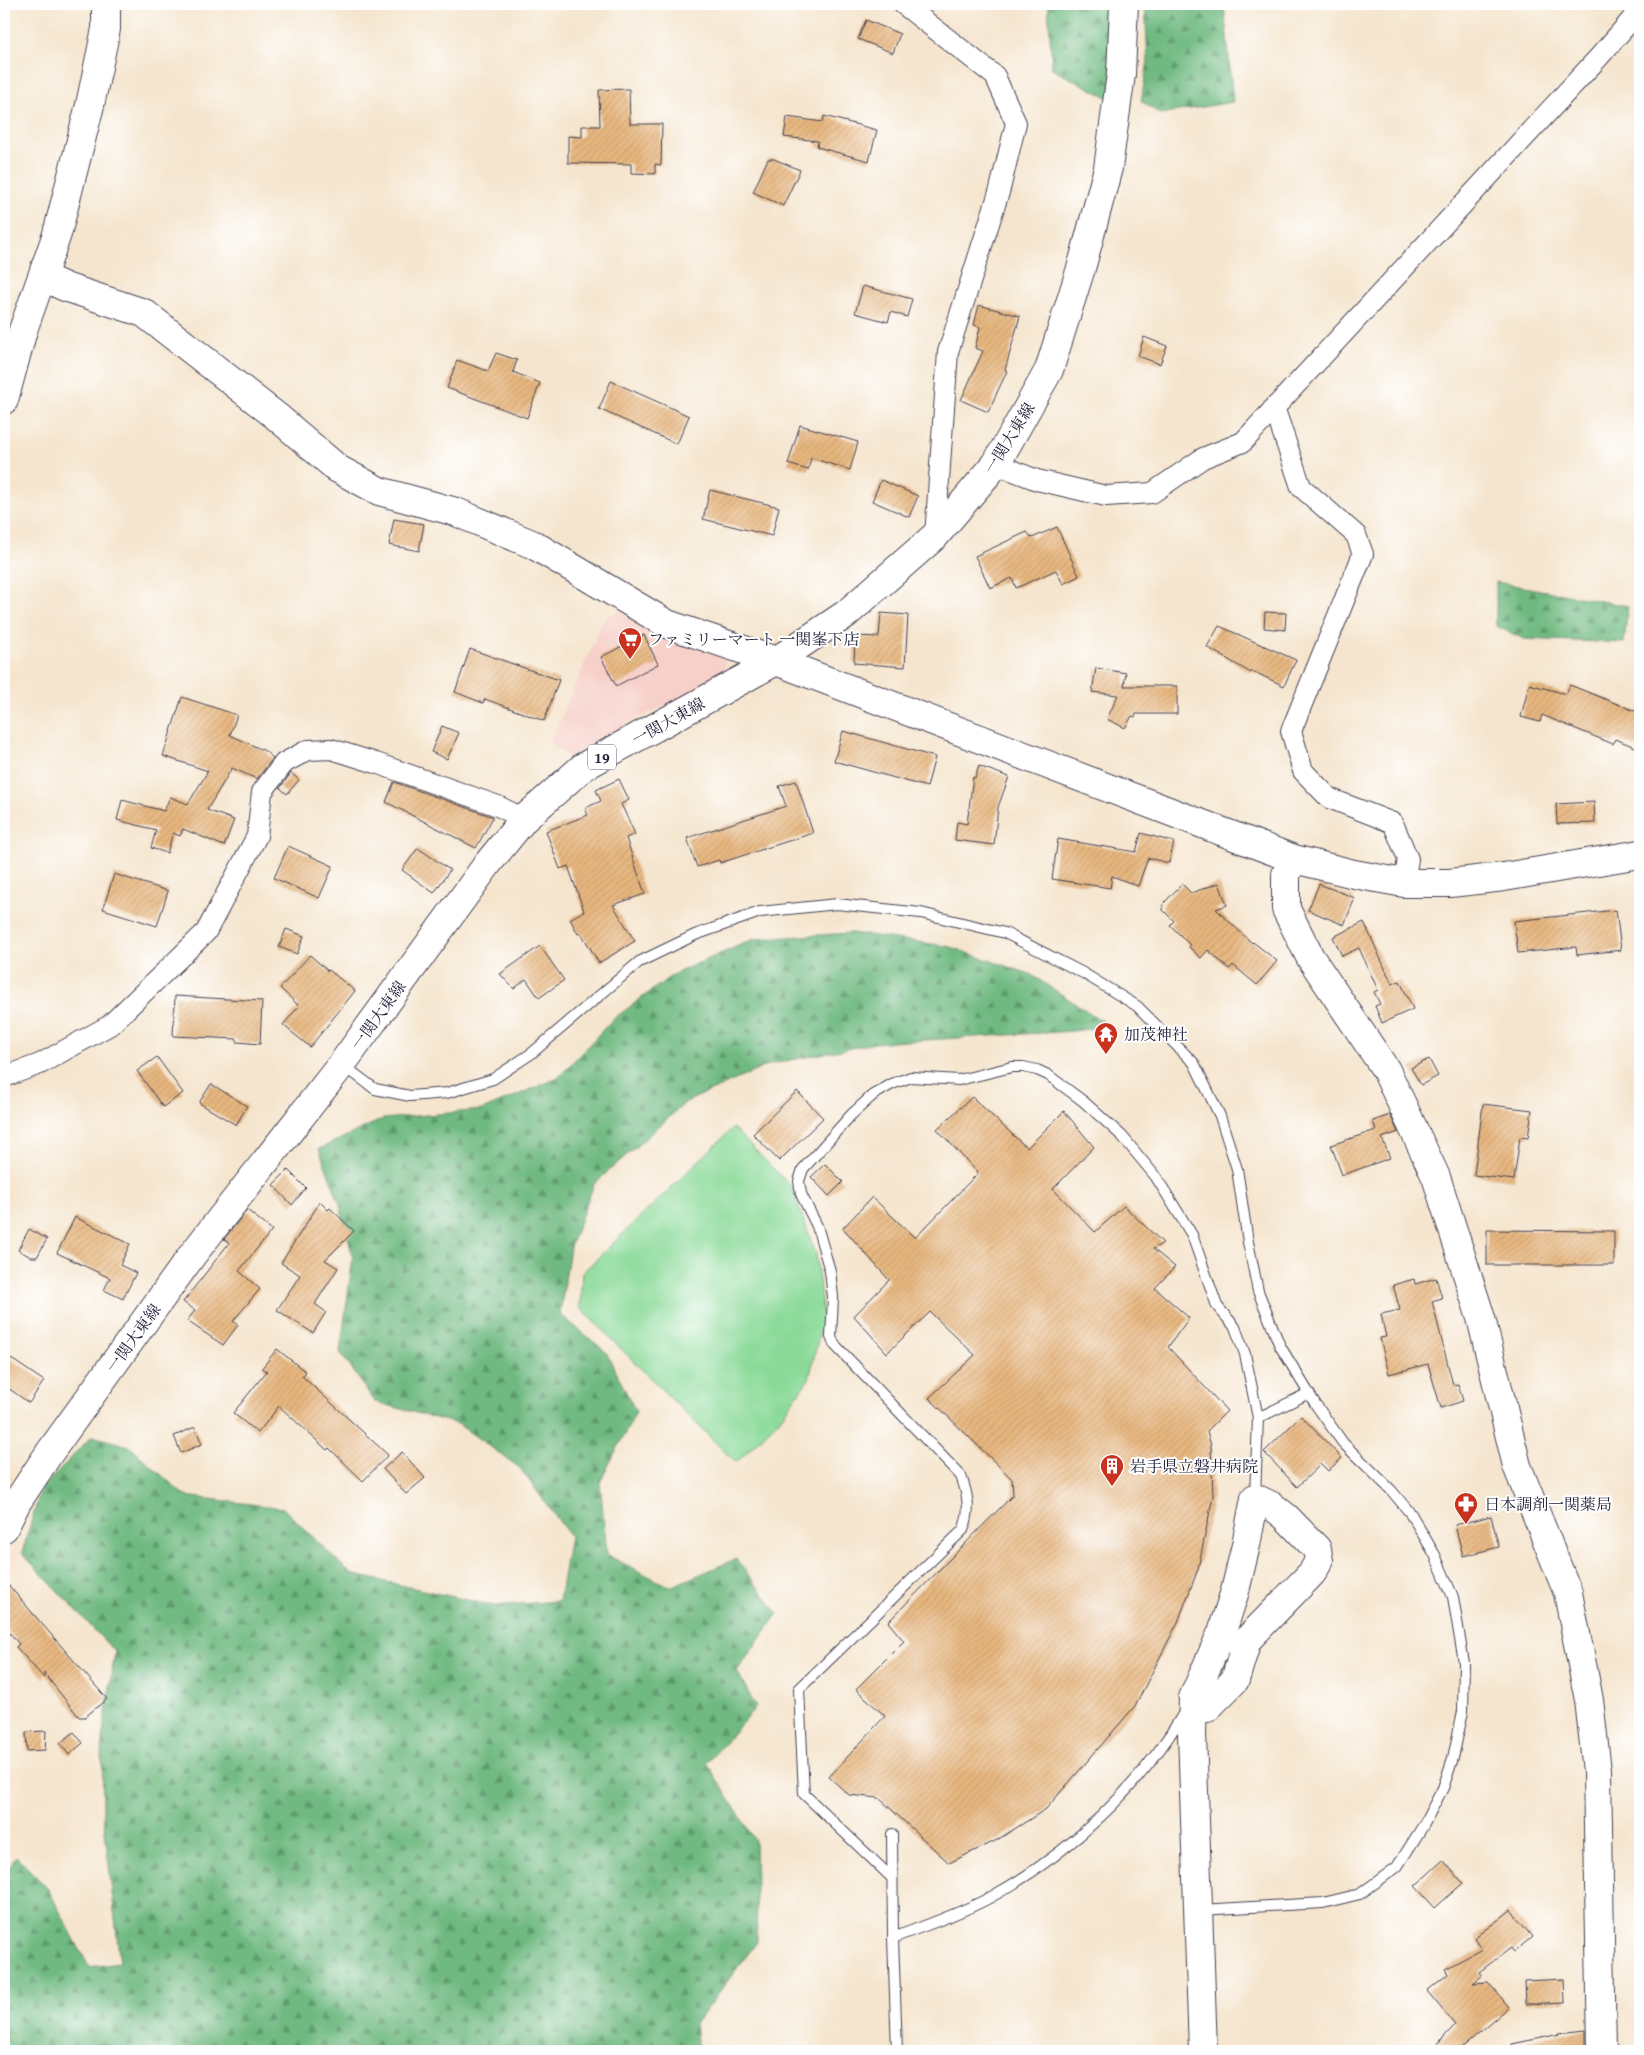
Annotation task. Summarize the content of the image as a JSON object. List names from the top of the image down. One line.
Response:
{"streets":{"street":["一関大東線","19"]},"places":{"supermarket":["ファミリーマート 一関峯下店"],"temple":["加茂神社"],"building":["岩手県立磐井病院"],"pharmacy":["日本調剤一関薬局"]}}
